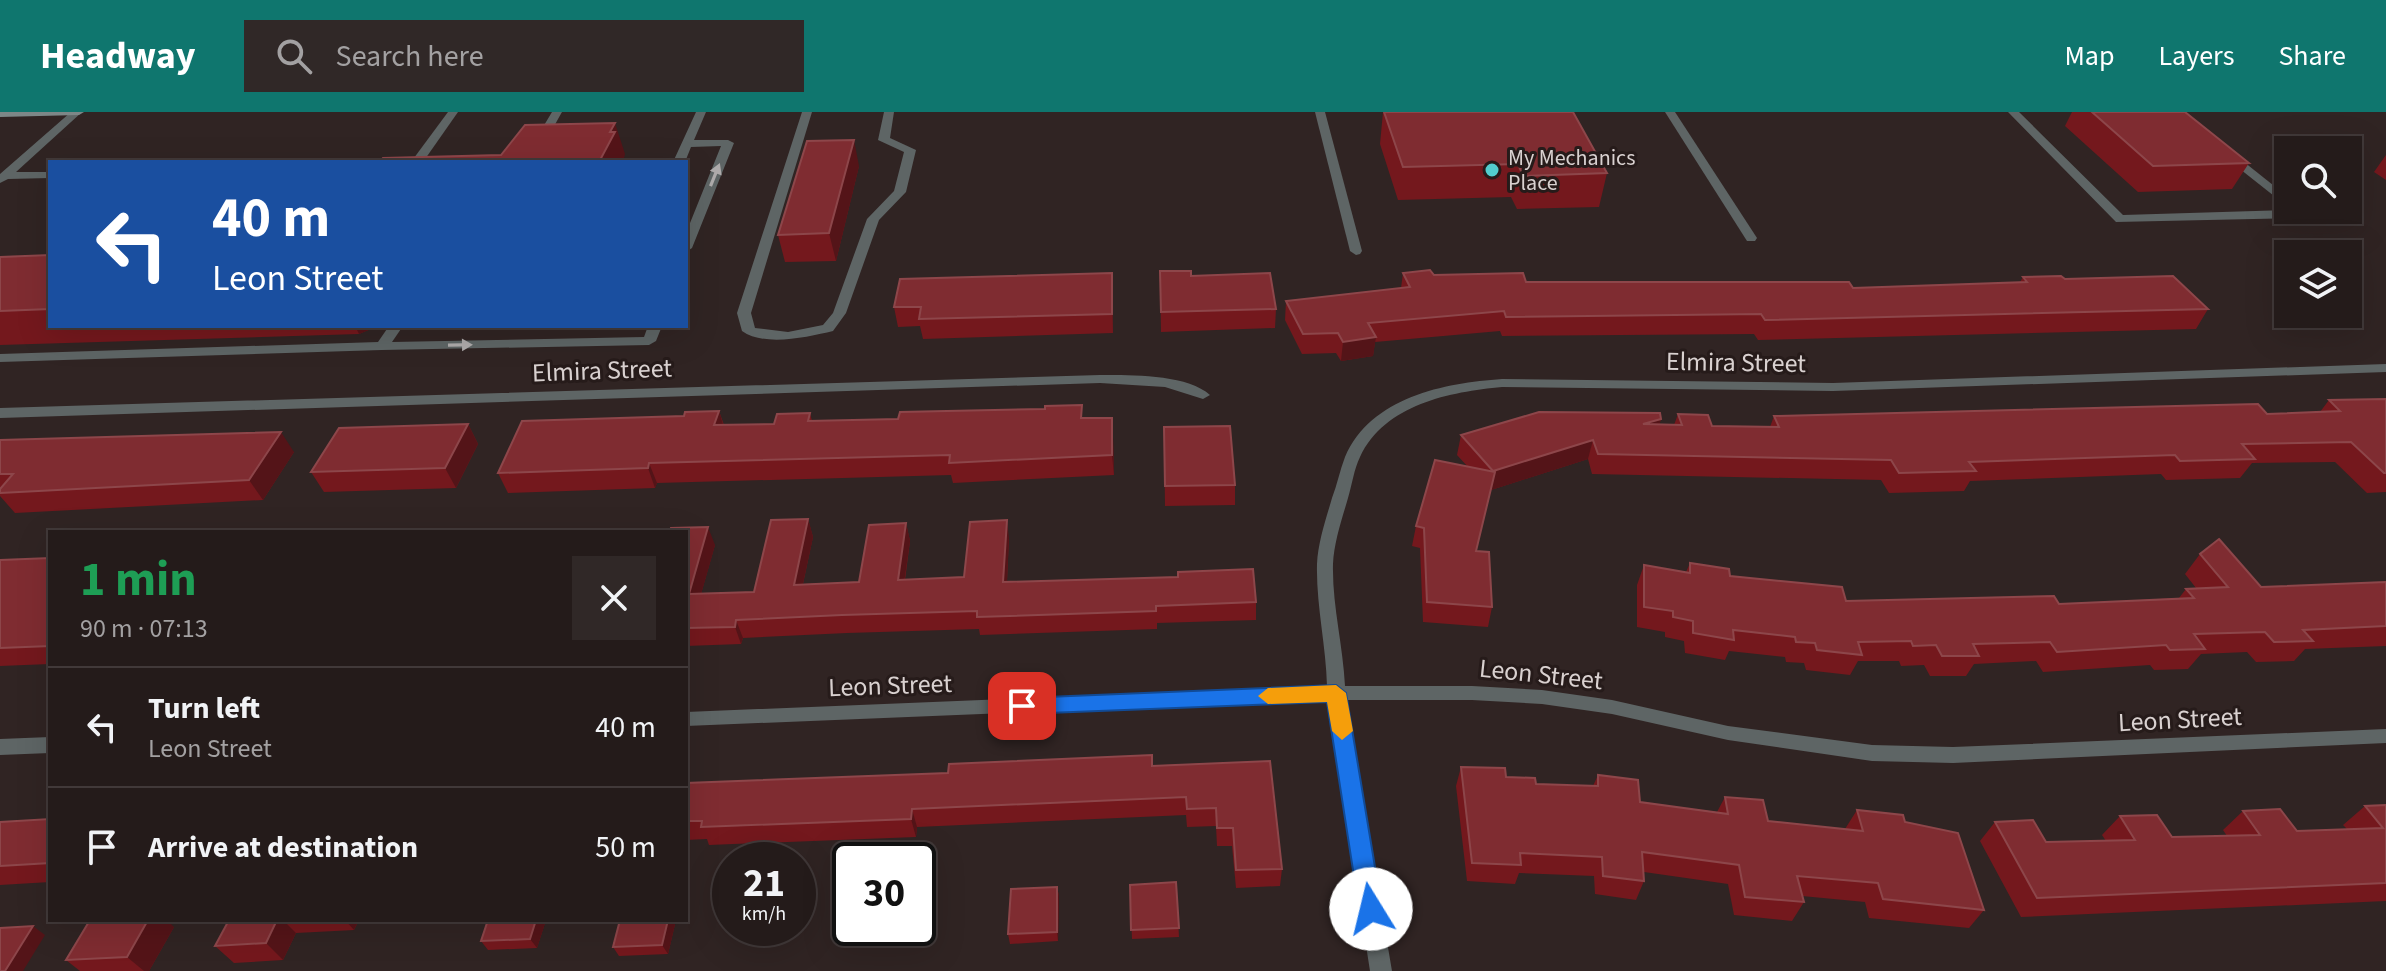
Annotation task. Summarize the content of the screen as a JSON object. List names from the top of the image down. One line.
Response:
{"streets":{"street":["Elmira Street","Leon Street"]},"crossings":[["Elmira Street","Leon Street"]],"places":["My Mechanics Place"],"page":{"header":"Headway","search":"Search here","nav":["Map","Layers","Share"],"turn":["40 m","Leon Street"],"heading":["1 min","90 m · 07:13"],"list":[{"name":"Turn left","note":"Leon Street","value":"40 m"},{"name":"Arrive at destination","value":"50 m"}],"speed":"21 km/h","limit":"30"}}
